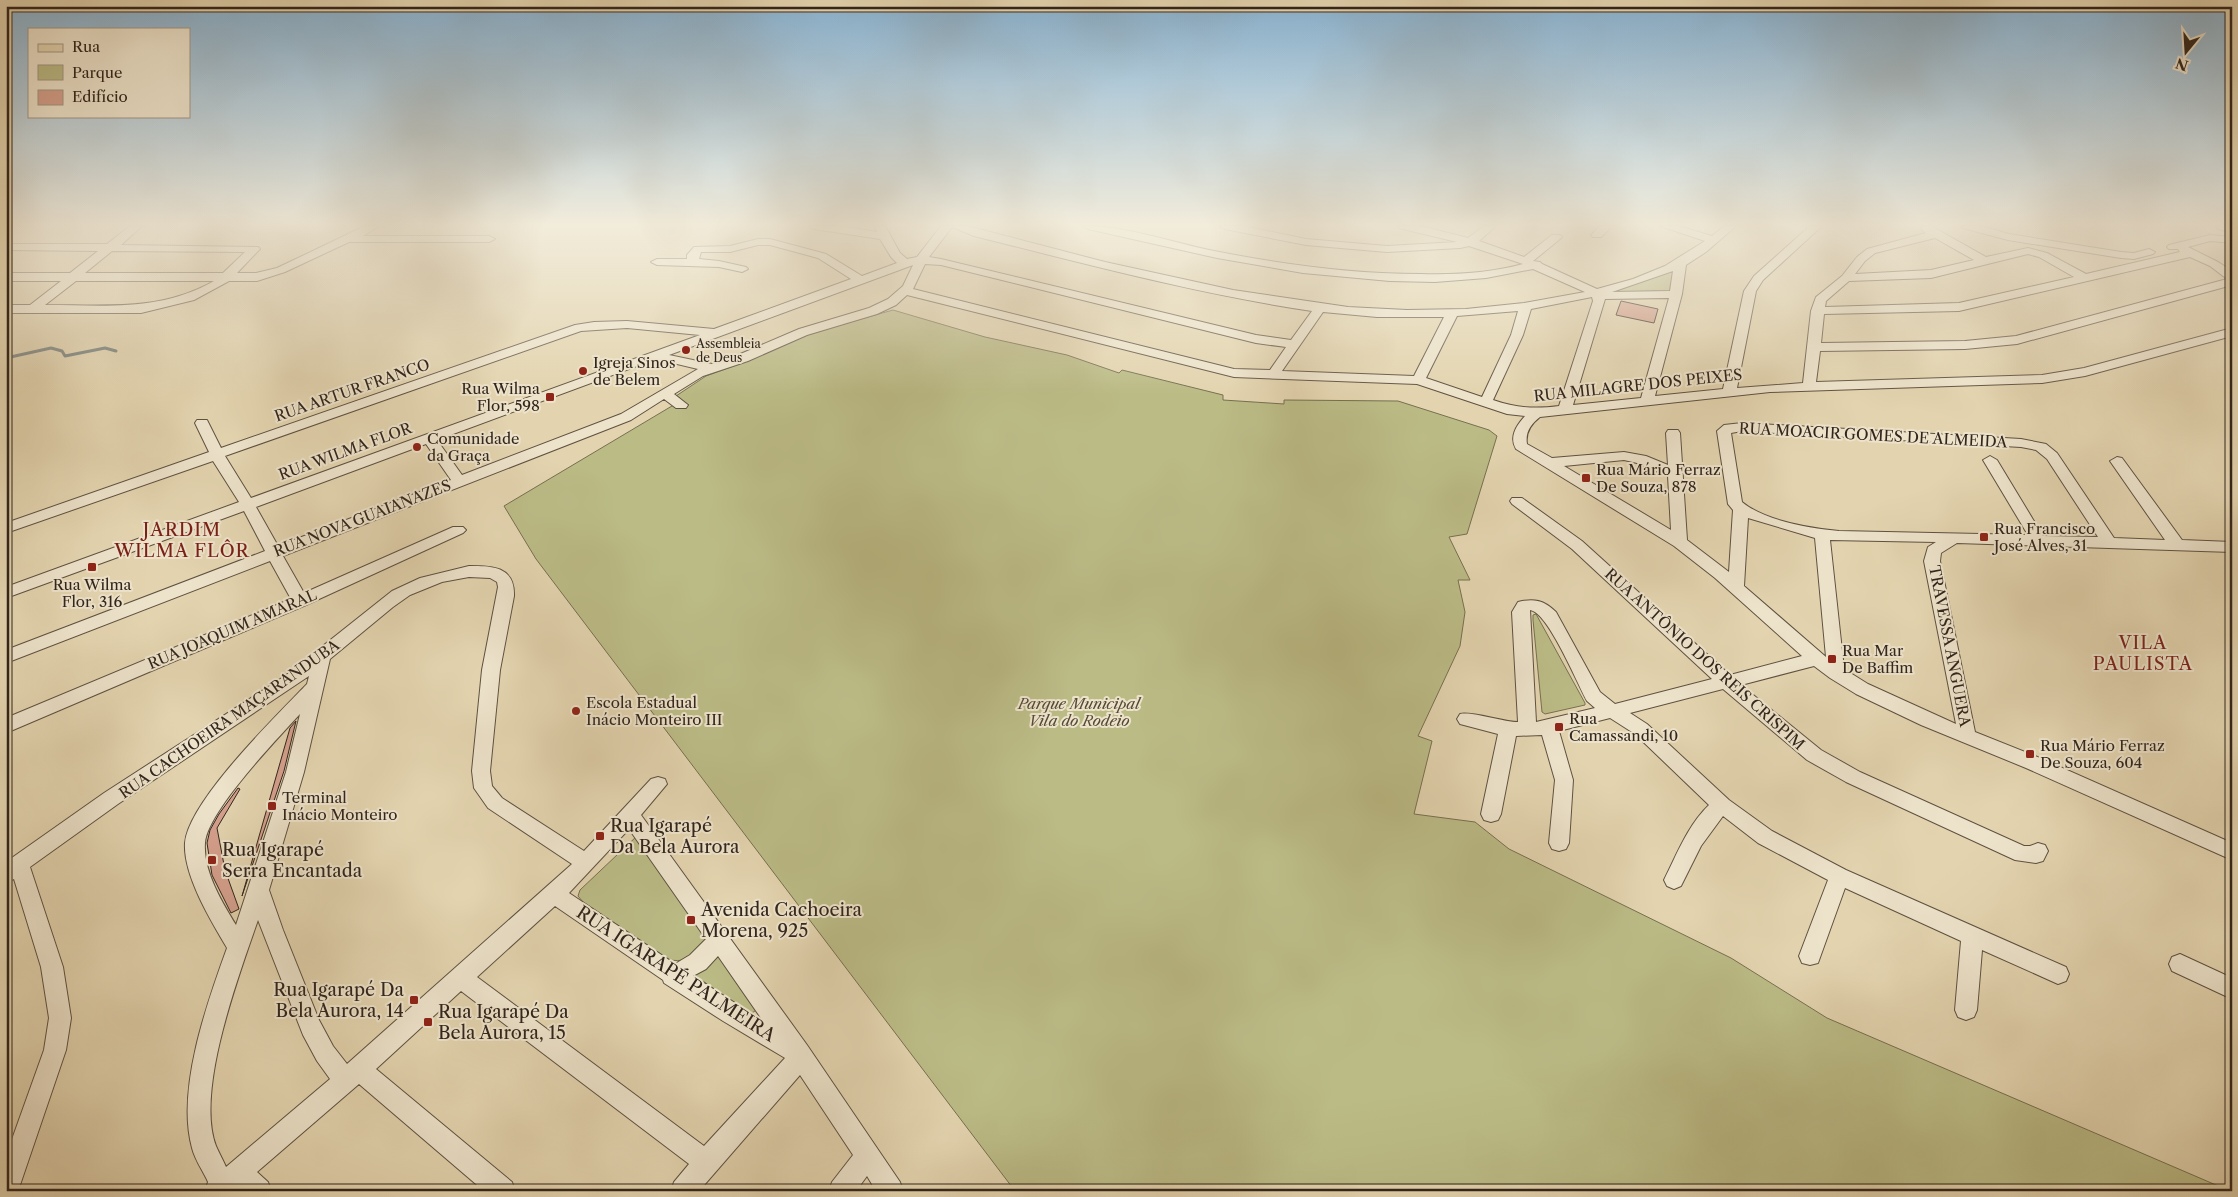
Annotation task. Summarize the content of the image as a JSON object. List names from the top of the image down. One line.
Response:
{"streets":{"street":["RUA MILAGRE DOS PEIXES","RUA ARTUR FRANCO","RUA MOACIR GOMES DE ALMEIDA","RUA WILMA FLOR","RUA NOVA GUAIANAZES","RUA JOAQUIM AMARAL","TRAVESSA ANGUERA","RUA ANTÔNIO DOS REIS CRISPIM","RUA CACHOEIRA MAÇARANDUBA","RUA IGARAPÉ PALMEIRA"]},"crossings":[["RUA MILAGRE DOS PEIXES","RUA NOVA GUAIANAZES"],["RUA ARTUR FRANCO","RUA WILMA FLOR"]],"districts":["JARDIM WILMA FLÔR","VILA PAULISTA"],"parks":["Parque Municipal Vila do Rodeio"],"places":{"other":["Assembleia de Deus","Igreja Sinos de Belem","Comunidade da Graça","Escola Estadual Inácio Monteiro III"],"transit":["Rua Wilma Flor, 598","Rua Mário Ferraz De Souza, 878","Rua Francisco José Alves, 31","Rua Wilma Flor, 316","Rua Mar De Baffim","Rua Camassandi, 10","Rua Mário Ferraz De Souza, 604","Terminal Inácio Monteiro","Rua Igarapé Da Bela Aurora","Rua Igarapé Serra Encantada","Avenida Cachoeira Morena, 925","Rua Igarapé Da Bela Aurora, 14","Rua Igarapé Da Bela Aurora, 15"]},"legend":["Rua","Parque","Edifício"],"north":"bottom"}
